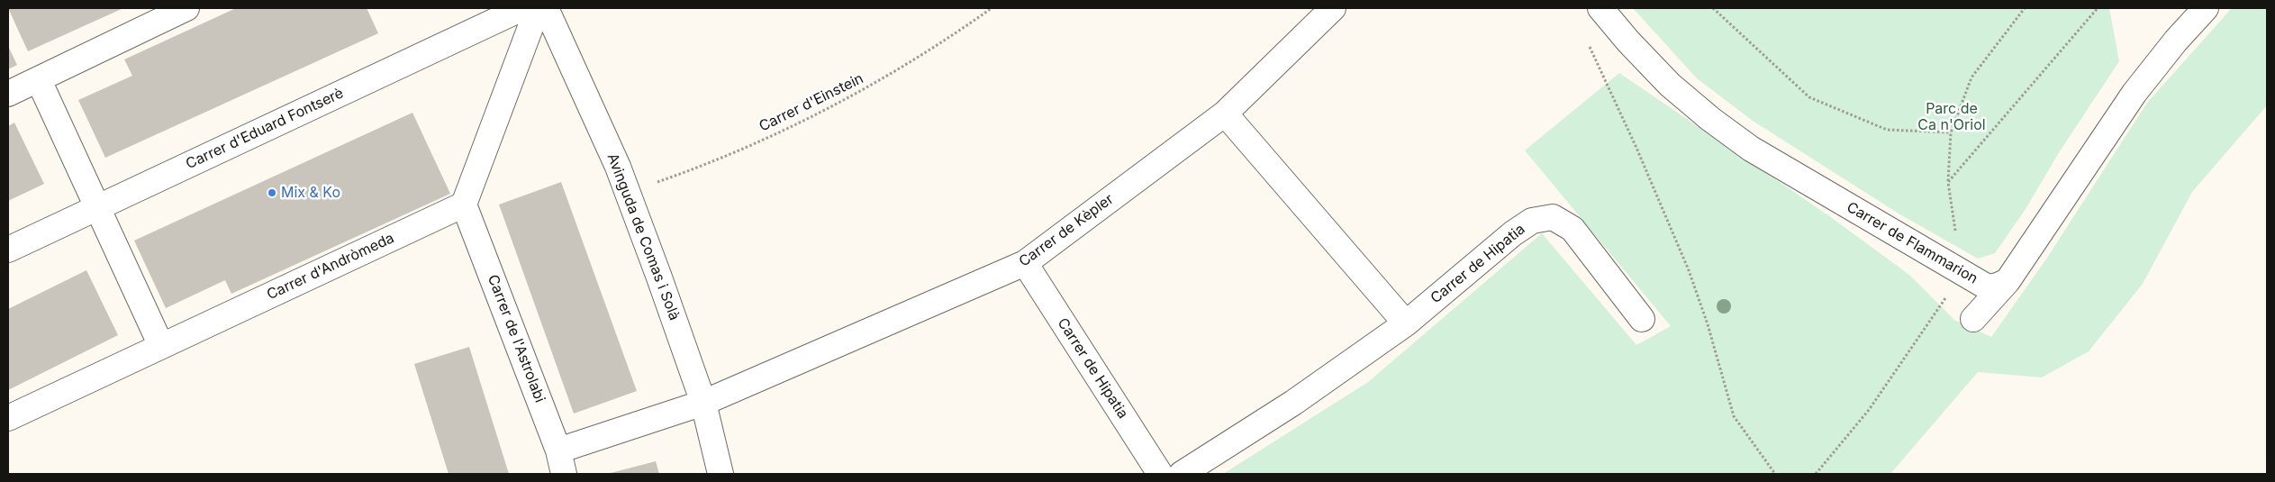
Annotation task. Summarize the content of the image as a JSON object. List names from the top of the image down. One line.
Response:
{"streets":{"street":["Carrer d'Eduard Fontserè","Carrer de Kèpler","Avinguda de Comas i Solà","Carrer de Flammarion","Carrer de Hipatia","Carrer d'Andròmeda","Carrer de l'Astrolabi"],"path":["Carrer d'Einstein"]},"crossings":[["Carrer d'Einstein","Avinguda de Comas i Solà"],["Carrer de Kèpler","Avinguda de Comas i Solà"],["Carrer de Kèpler","Carrer de Hipatia"],["Carrer de Kèpler","Carrer de l'Astrolabi"],["Carrer d'Andròmeda","Carrer de l'Astrolabi"]],"parks":["Parc de Ca n'Oriol"],"places":["Mix & Ko"]}
